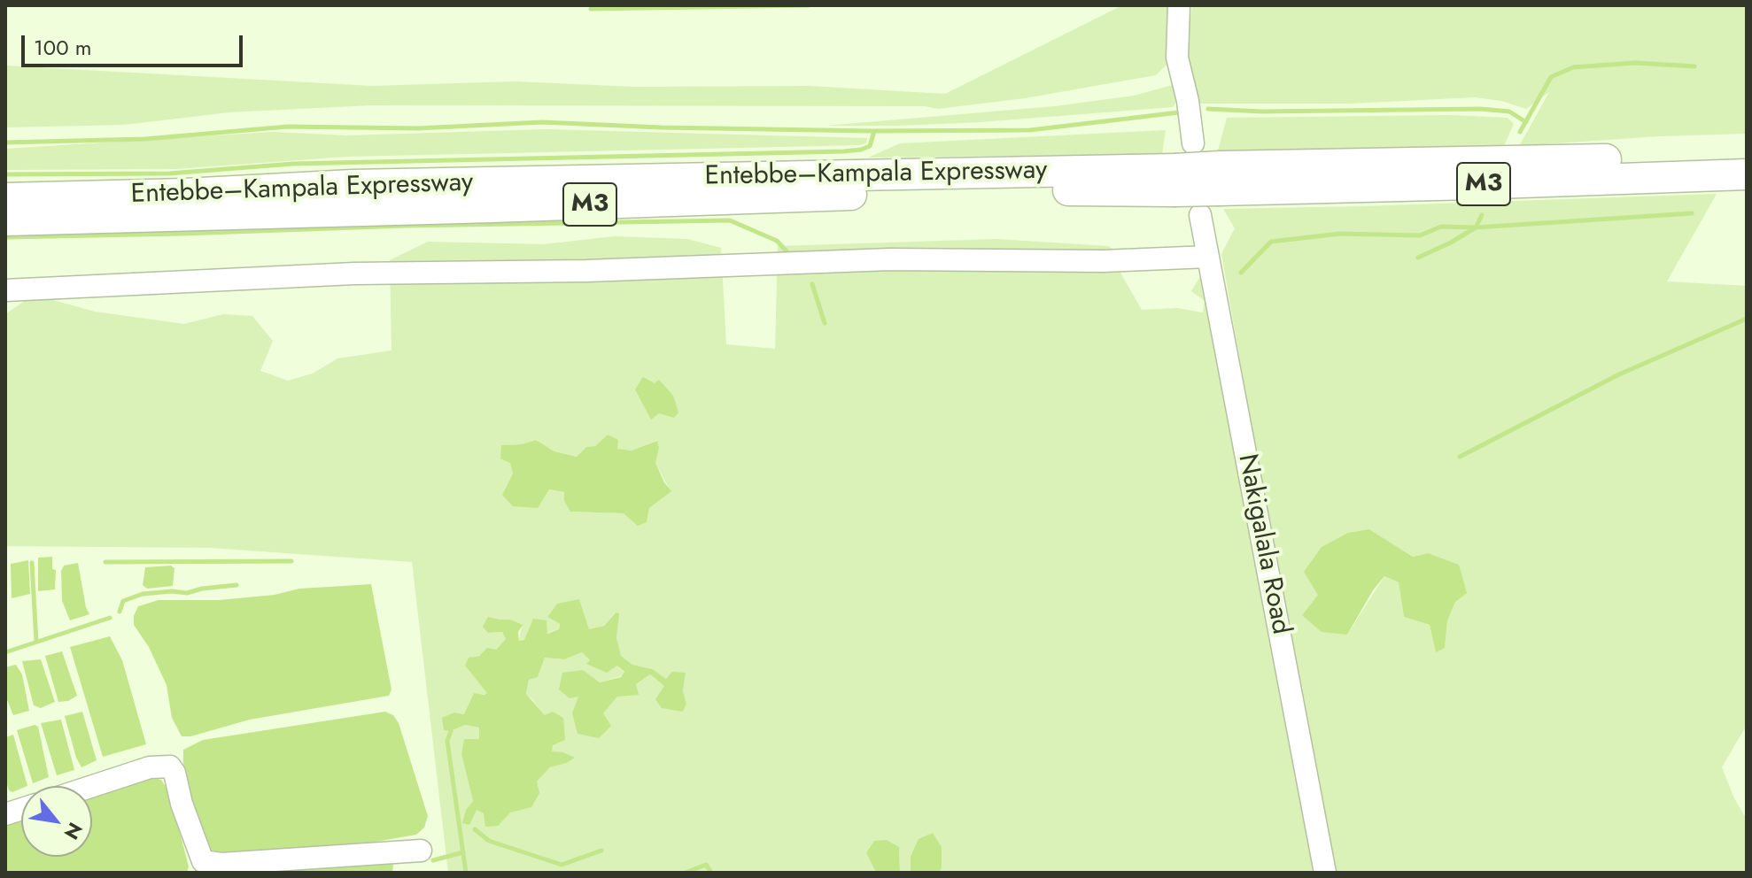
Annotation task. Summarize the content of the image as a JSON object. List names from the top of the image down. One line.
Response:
{"streets":{"highway":["Entebbe–Kampala Expressway","M3"],"street":["Nakigalala Road"]},"crossings":[["Entebbe–Kampala Expressway","M3"]],"scale_bar":"100 m","north":"bottom right"}
